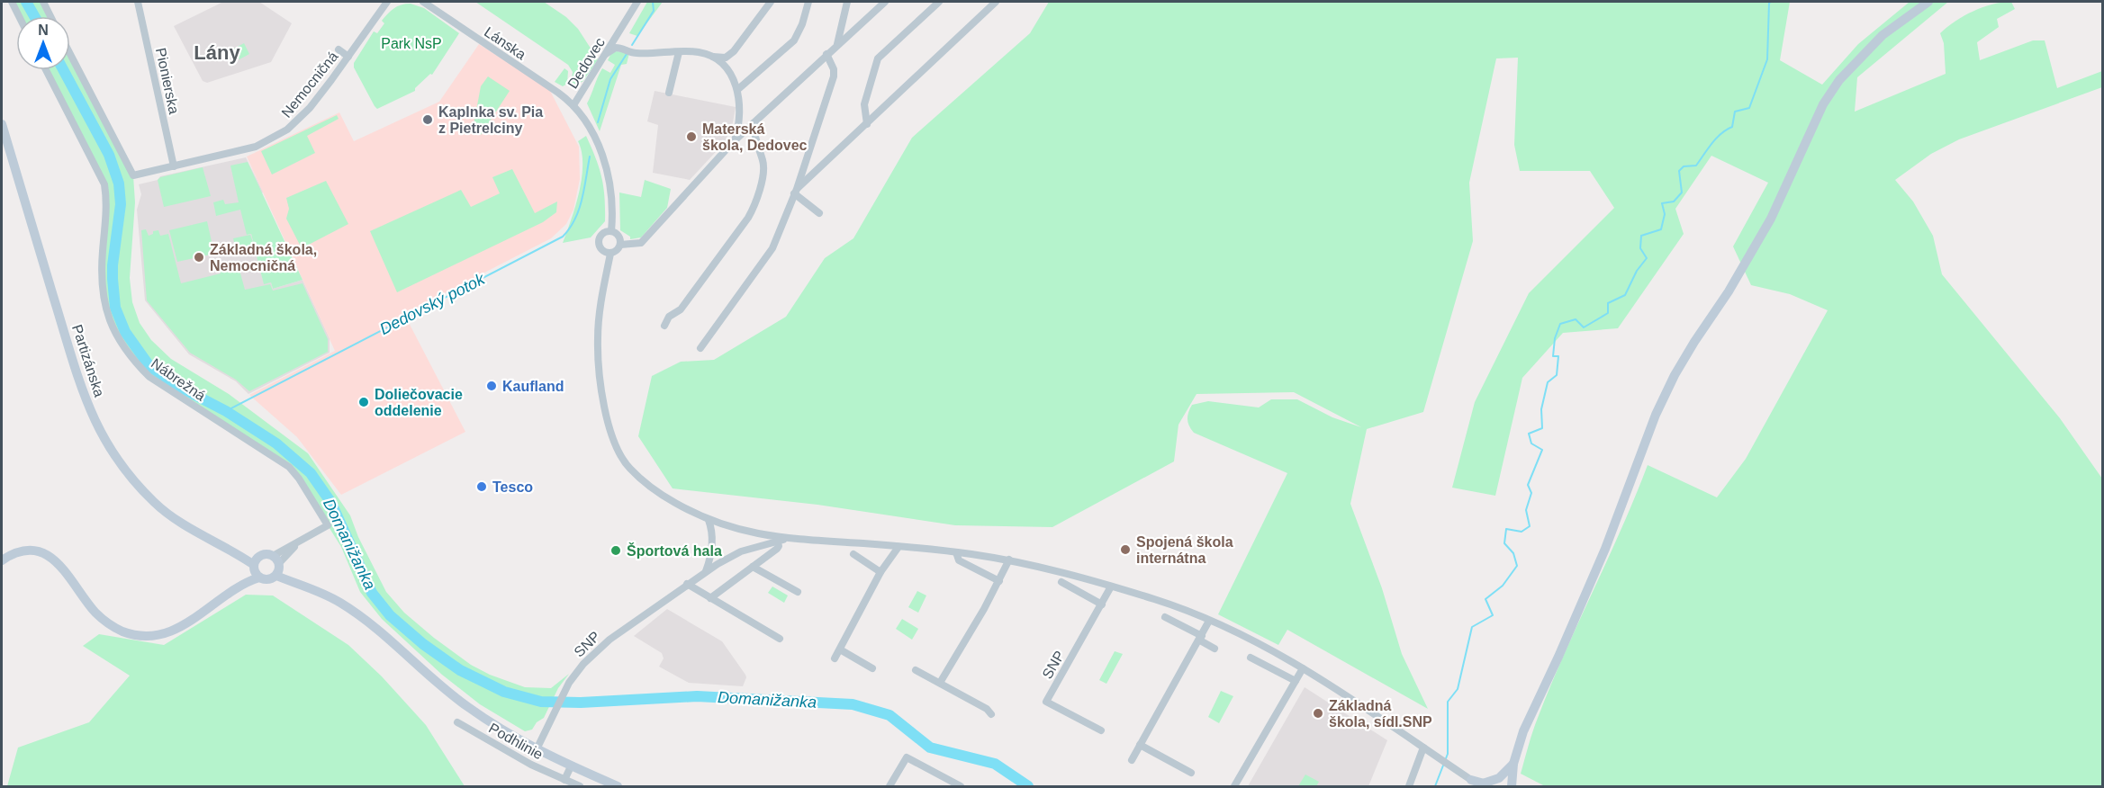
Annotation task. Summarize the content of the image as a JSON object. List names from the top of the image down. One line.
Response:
{"streets":{"street":["Lánska","Dedovec","Pionierska","Nemocničná","Partizánska","Nábrežná","SNP","Podhlinie"]},"crossings":[["Lánska","Dedovec"],["Dedovec","SNP"],["Pionierska","Nemocničná"]],"districts":["Lány"],"water":["Dedovský potok","Domanižanka"],"parks":["Park NsP"],"places":["Kaplnka sv. Pia z Pietrelciny","Materská škola, Dedovec","Základná škola, Nemocničná","Kaufland","Doliečovacie oddelenie","Tesco","Spojená škola internátna","Športová hala","Základná škola, sídl.SNP"],"north":"top"}
